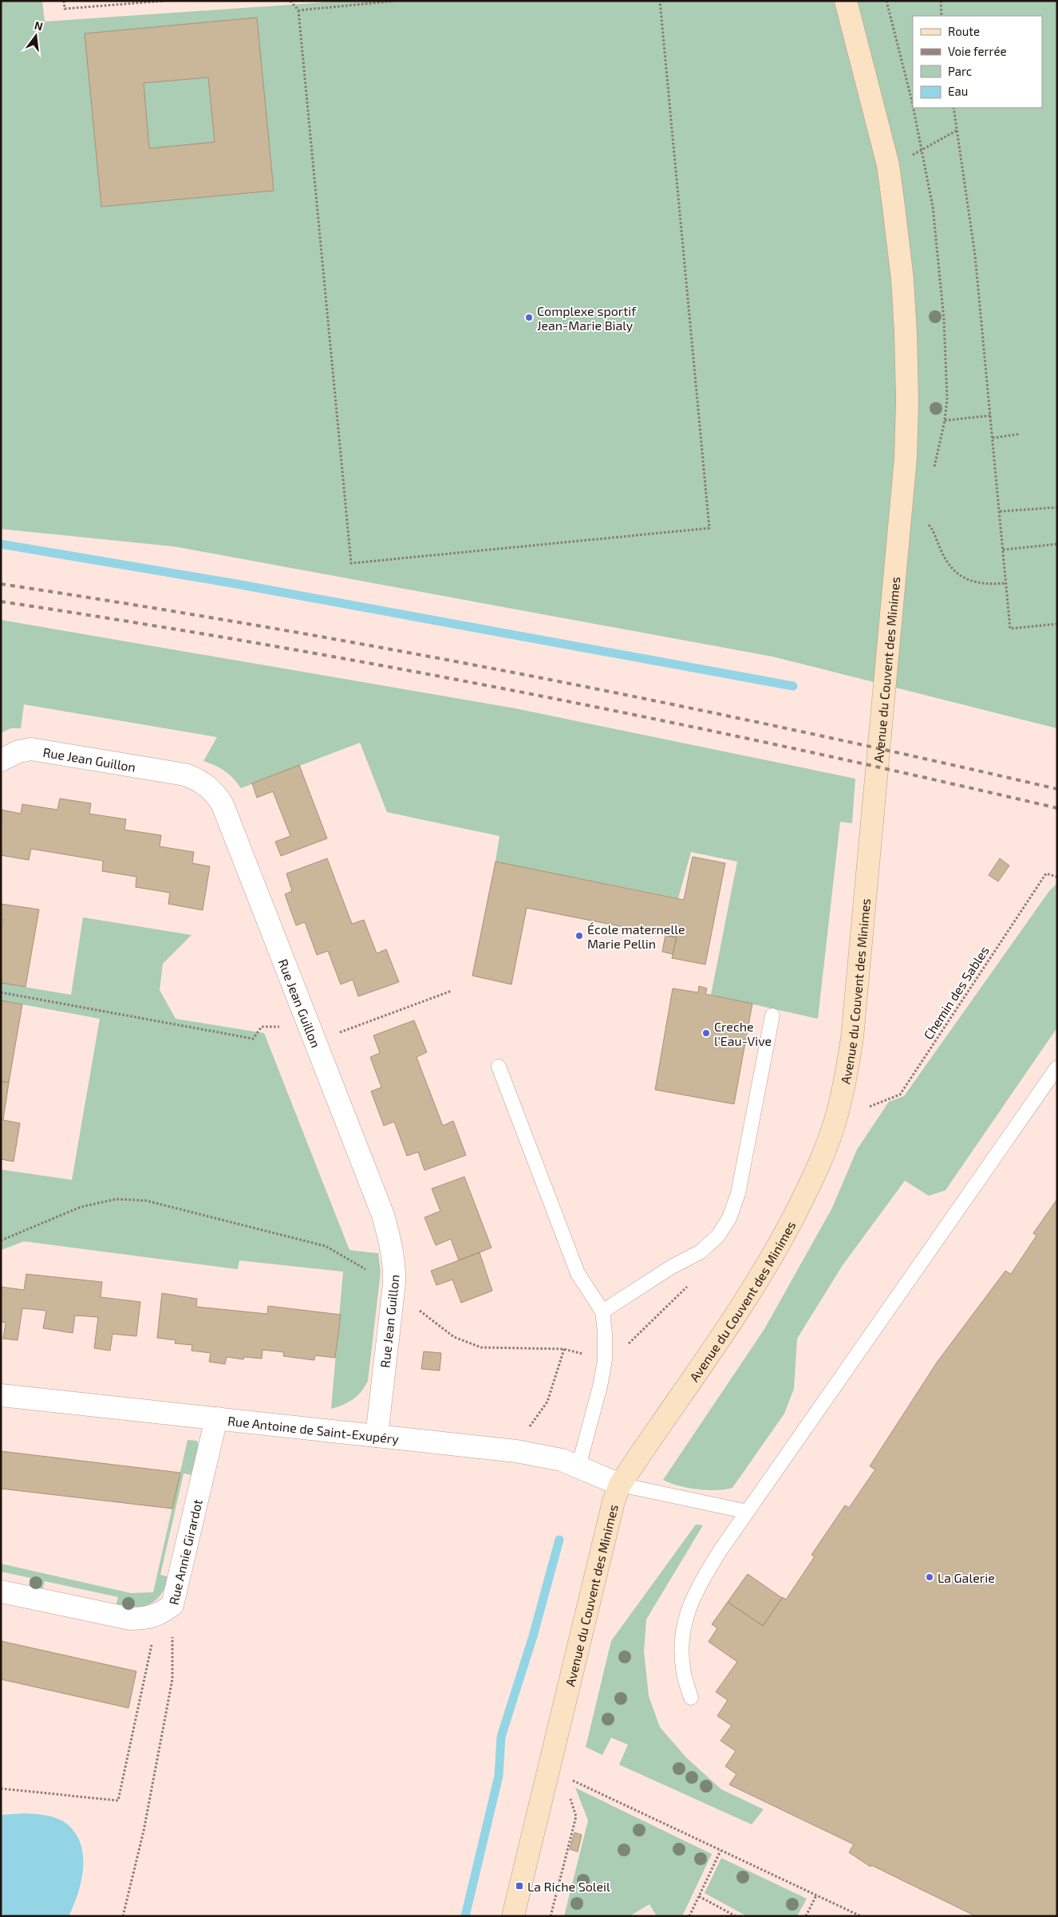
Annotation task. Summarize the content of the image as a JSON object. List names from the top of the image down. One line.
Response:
{"streets":{"street":["Avenue du Couvent des Minimes","Rue Jean Guillon","Rue Antoine de Saint-Exupéry","Rue Annie Girardot"],"path":["Chemin des Sables"]},"crossings":[["Avenue du Couvent des Minimes","Rue Antoine de Saint-Exupéry"],["Rue Jean Guillon","Rue Antoine de Saint-Exupéry"],["Rue Antoine de Saint-Exupéry","Rue Annie Girardot"]],"places":{"other":["Complexe sportif Jean-Marie Bialy","École maternelle Marie Pellin","Creche l'Eau-Vive","La Galerie"],"transit":["La Riche Soleil"]},"legend":["Route","Voie ferrée","Parc","Eau"],"north":"top"}
